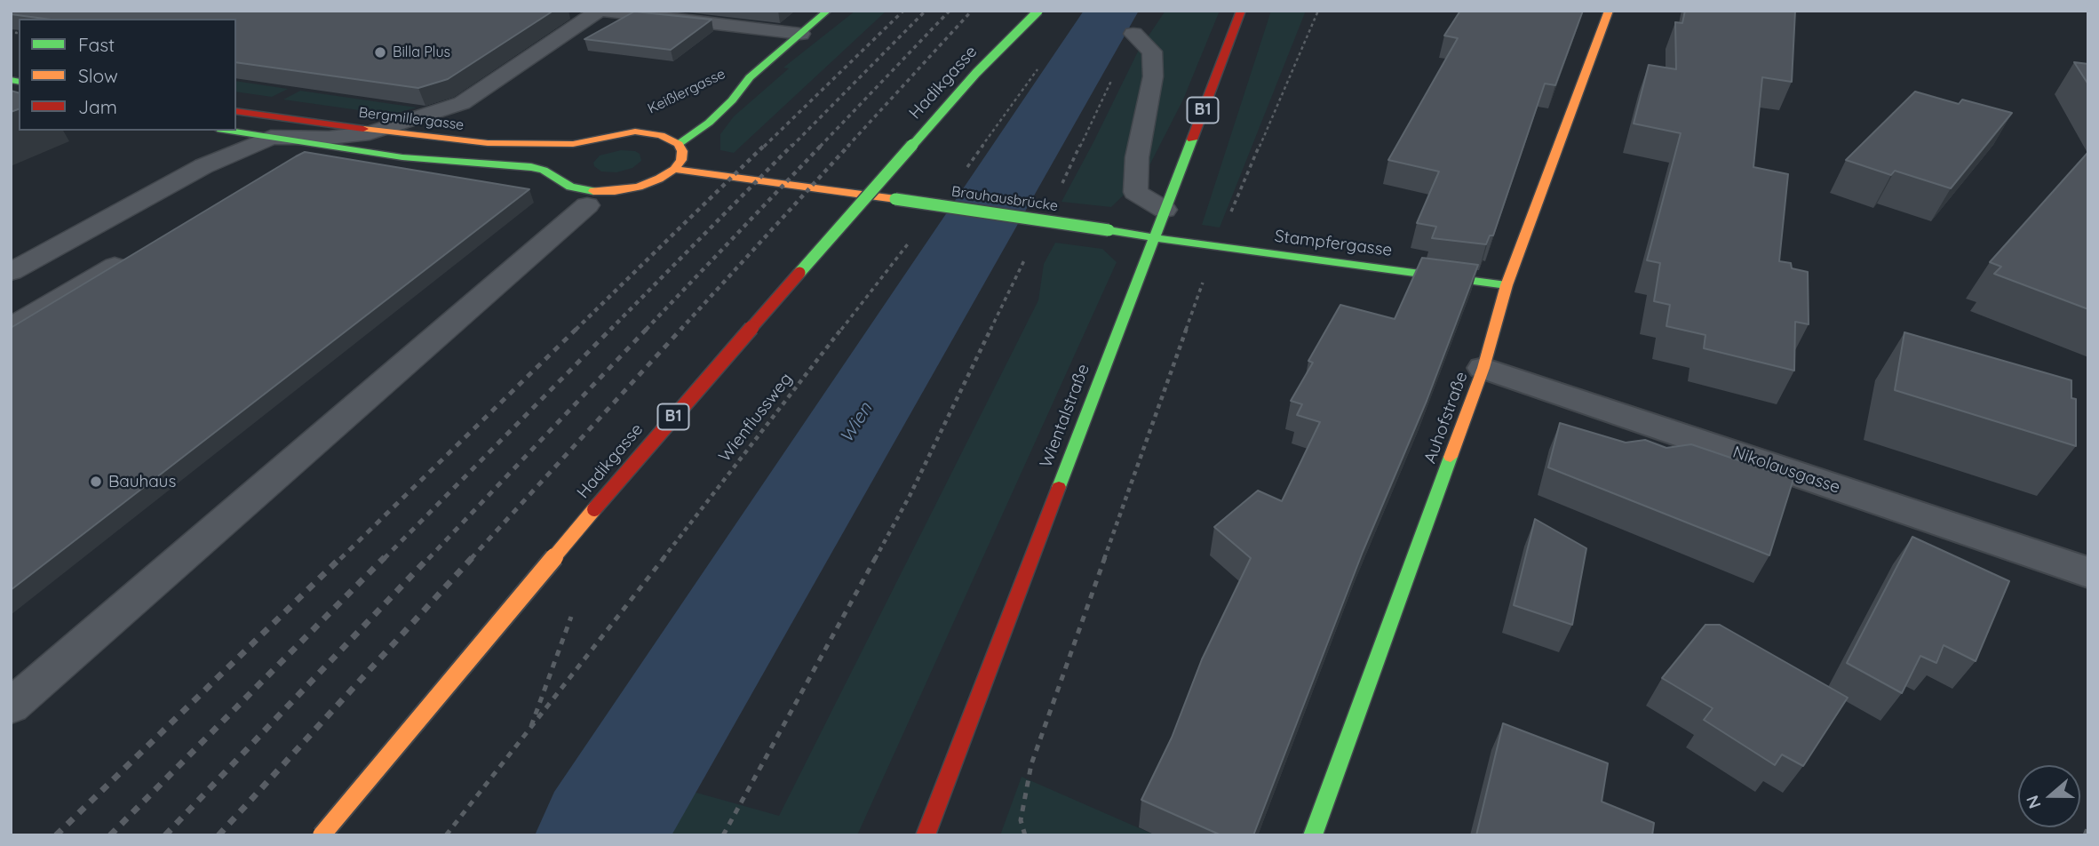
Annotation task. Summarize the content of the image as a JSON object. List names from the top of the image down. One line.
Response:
{"streets":{"main road":["Hadikgasse","Keißlergasse","B1","Bergmillergasse","Brauhausbrücke","Stampfergasse","Wientalstraße","Auhofstraße"],"street":["Nikolausgasse"],"path":["Wienflussweg"]},"crossings":[["Keißlergasse","Bergmillergasse"],["Brauhausbrücke","Stampfergasse"],["Brauhausbrücke","Wientalstraße"],["Stampfergasse","Wientalstraße"],["Stampfergasse","Auhofstraße"],["Auhofstraße","Nikolausgasse"]],"water":["Wien"],"places":["Billa Plus","Bauhaus"],"legend":["Fast","Slow","Jam"],"north":"left"}
